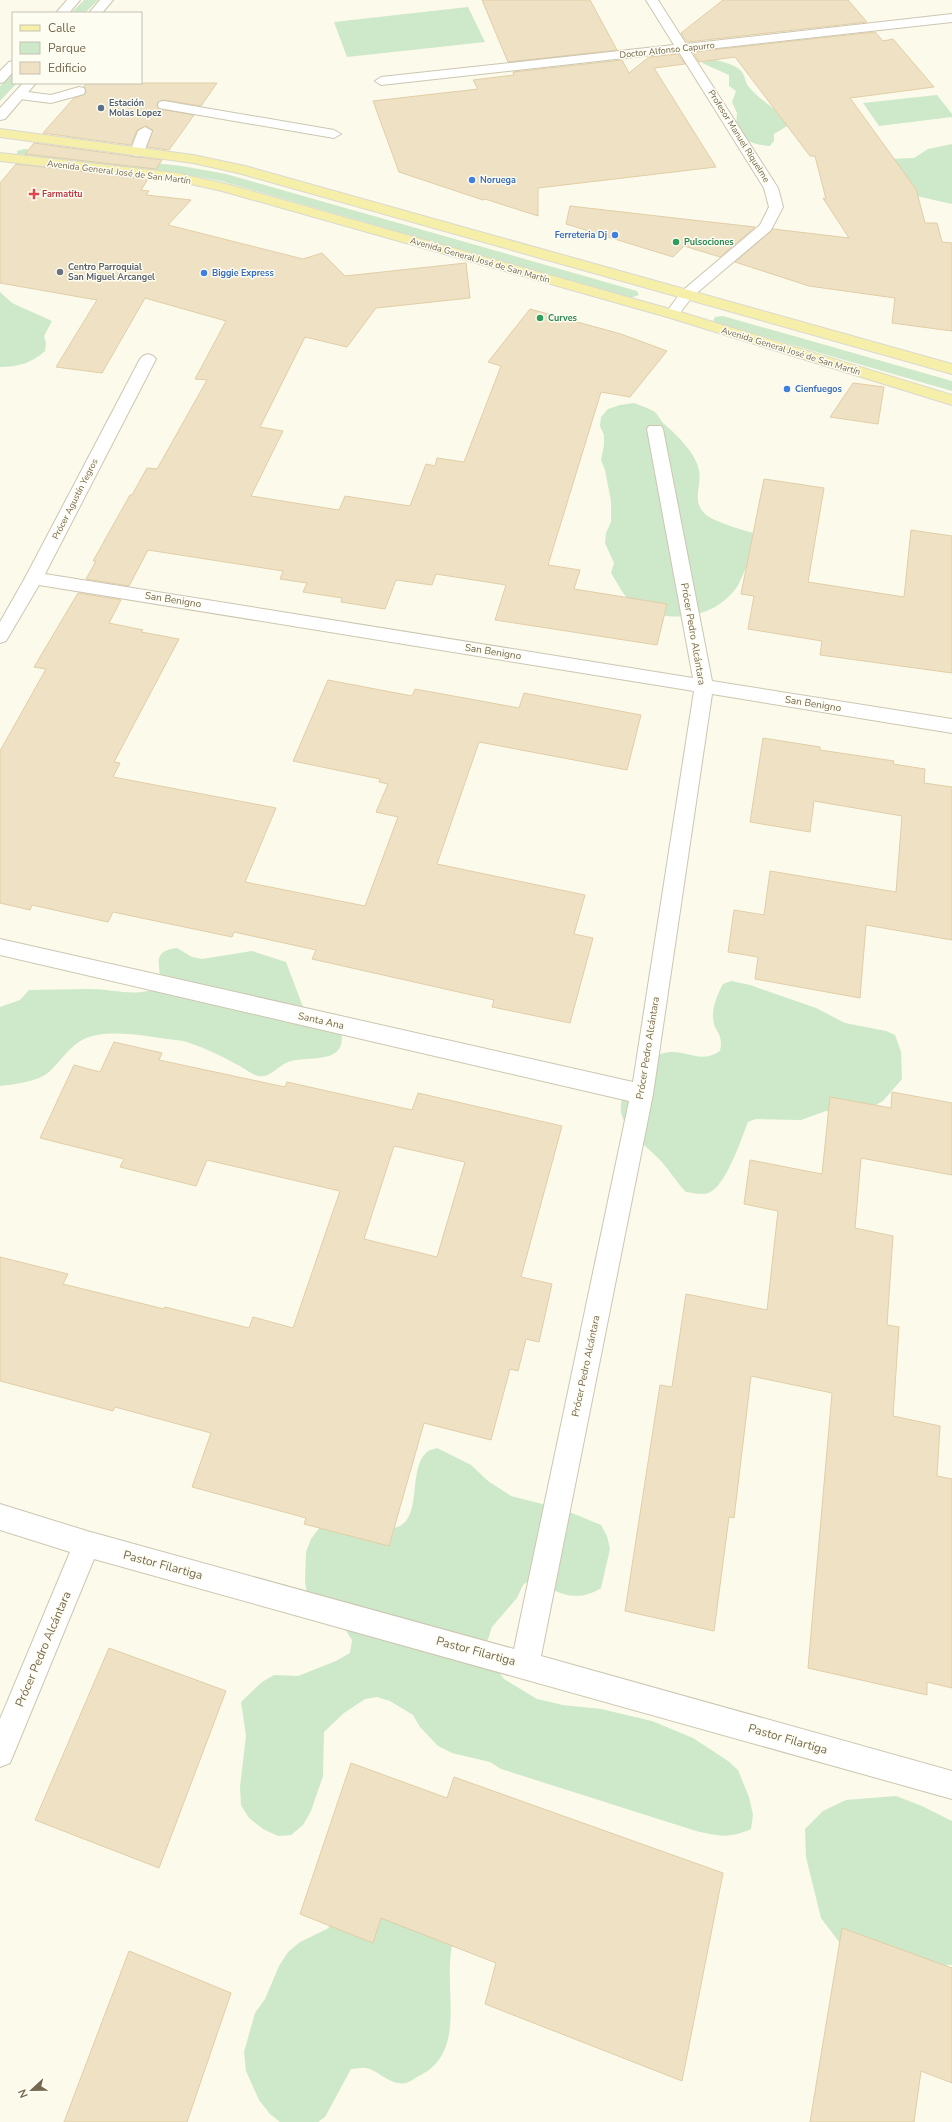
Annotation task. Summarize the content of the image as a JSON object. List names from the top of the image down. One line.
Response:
{"streets":{"main road":["Avenida General José de San Martín"],"street":["Doctor Alfonso Capurro","Profesor Manuel Riquelme","Prócer Agustín Yegros","San Benigno","Prócer Pedro Alcántara","Santa Ana","Pastor Filartiga"]},"crossings":[["Doctor Alfonso Capurro","Profesor Manuel Riquelme"],["Profesor Manuel Riquelme","Avenida General José de San Martín"],["Prócer Agustín Yegros","San Benigno"],["San Benigno","Prócer Pedro Alcántara"],["Prócer Pedro Alcántara","Santa Ana"],["Prócer Pedro Alcántara","Pastor Filartiga"]],"places":{"other":["Estación Molas Lopez","Noruega","Ferreteria Dj","Pulsociones","Centro Parroquial San Miguel Arcangel","Biggie Express","Curves","Cienfuegos"],"health":["Farmatitu"]},"legend":["Calle","Parque","Edificio"],"north":"left"}
